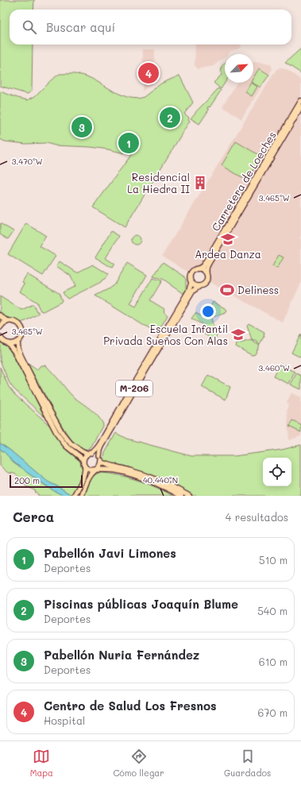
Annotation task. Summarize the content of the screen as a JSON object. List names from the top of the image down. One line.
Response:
{"streets":{"main road":["Carretera de Loeches","M-206"]},"crossings":[["Carretera de Loeches","M-206"]],"places":{"building":["Residencial La Hiedra II"],"school or university":["Ardea Danza","Escuela Infantil Privada Sueños Con Alas"],"sports":["Deliness"]},"scale_bar":"200 m","north":"top right","page":{"search":"Buscar aquí","pins":["4","2","3","1"],"scale":"200 m","heading":["Cerca","4 resultados"],"list":[{"mark":"1","name":"Pabellón Javi Limones","note":"Deportes","value":"510 m"},{"mark":"2","name":"Piscinas públicas Joaquín Blume","note":"Deportes","value":"540 m"},{"mark":"3","name":"Pabellón Nuria Fernández","note":"Deportes","value":"610 m"},{"mark":"4","name":"Centro de Salud Los Fresnos","note":"Hospital","value":"670 m"}],"nav":["Mapa","Cómo llegar","Guardados"]},"coordinates":["3.470°W","3.465°W","3.460°W","40.440°N"]}
